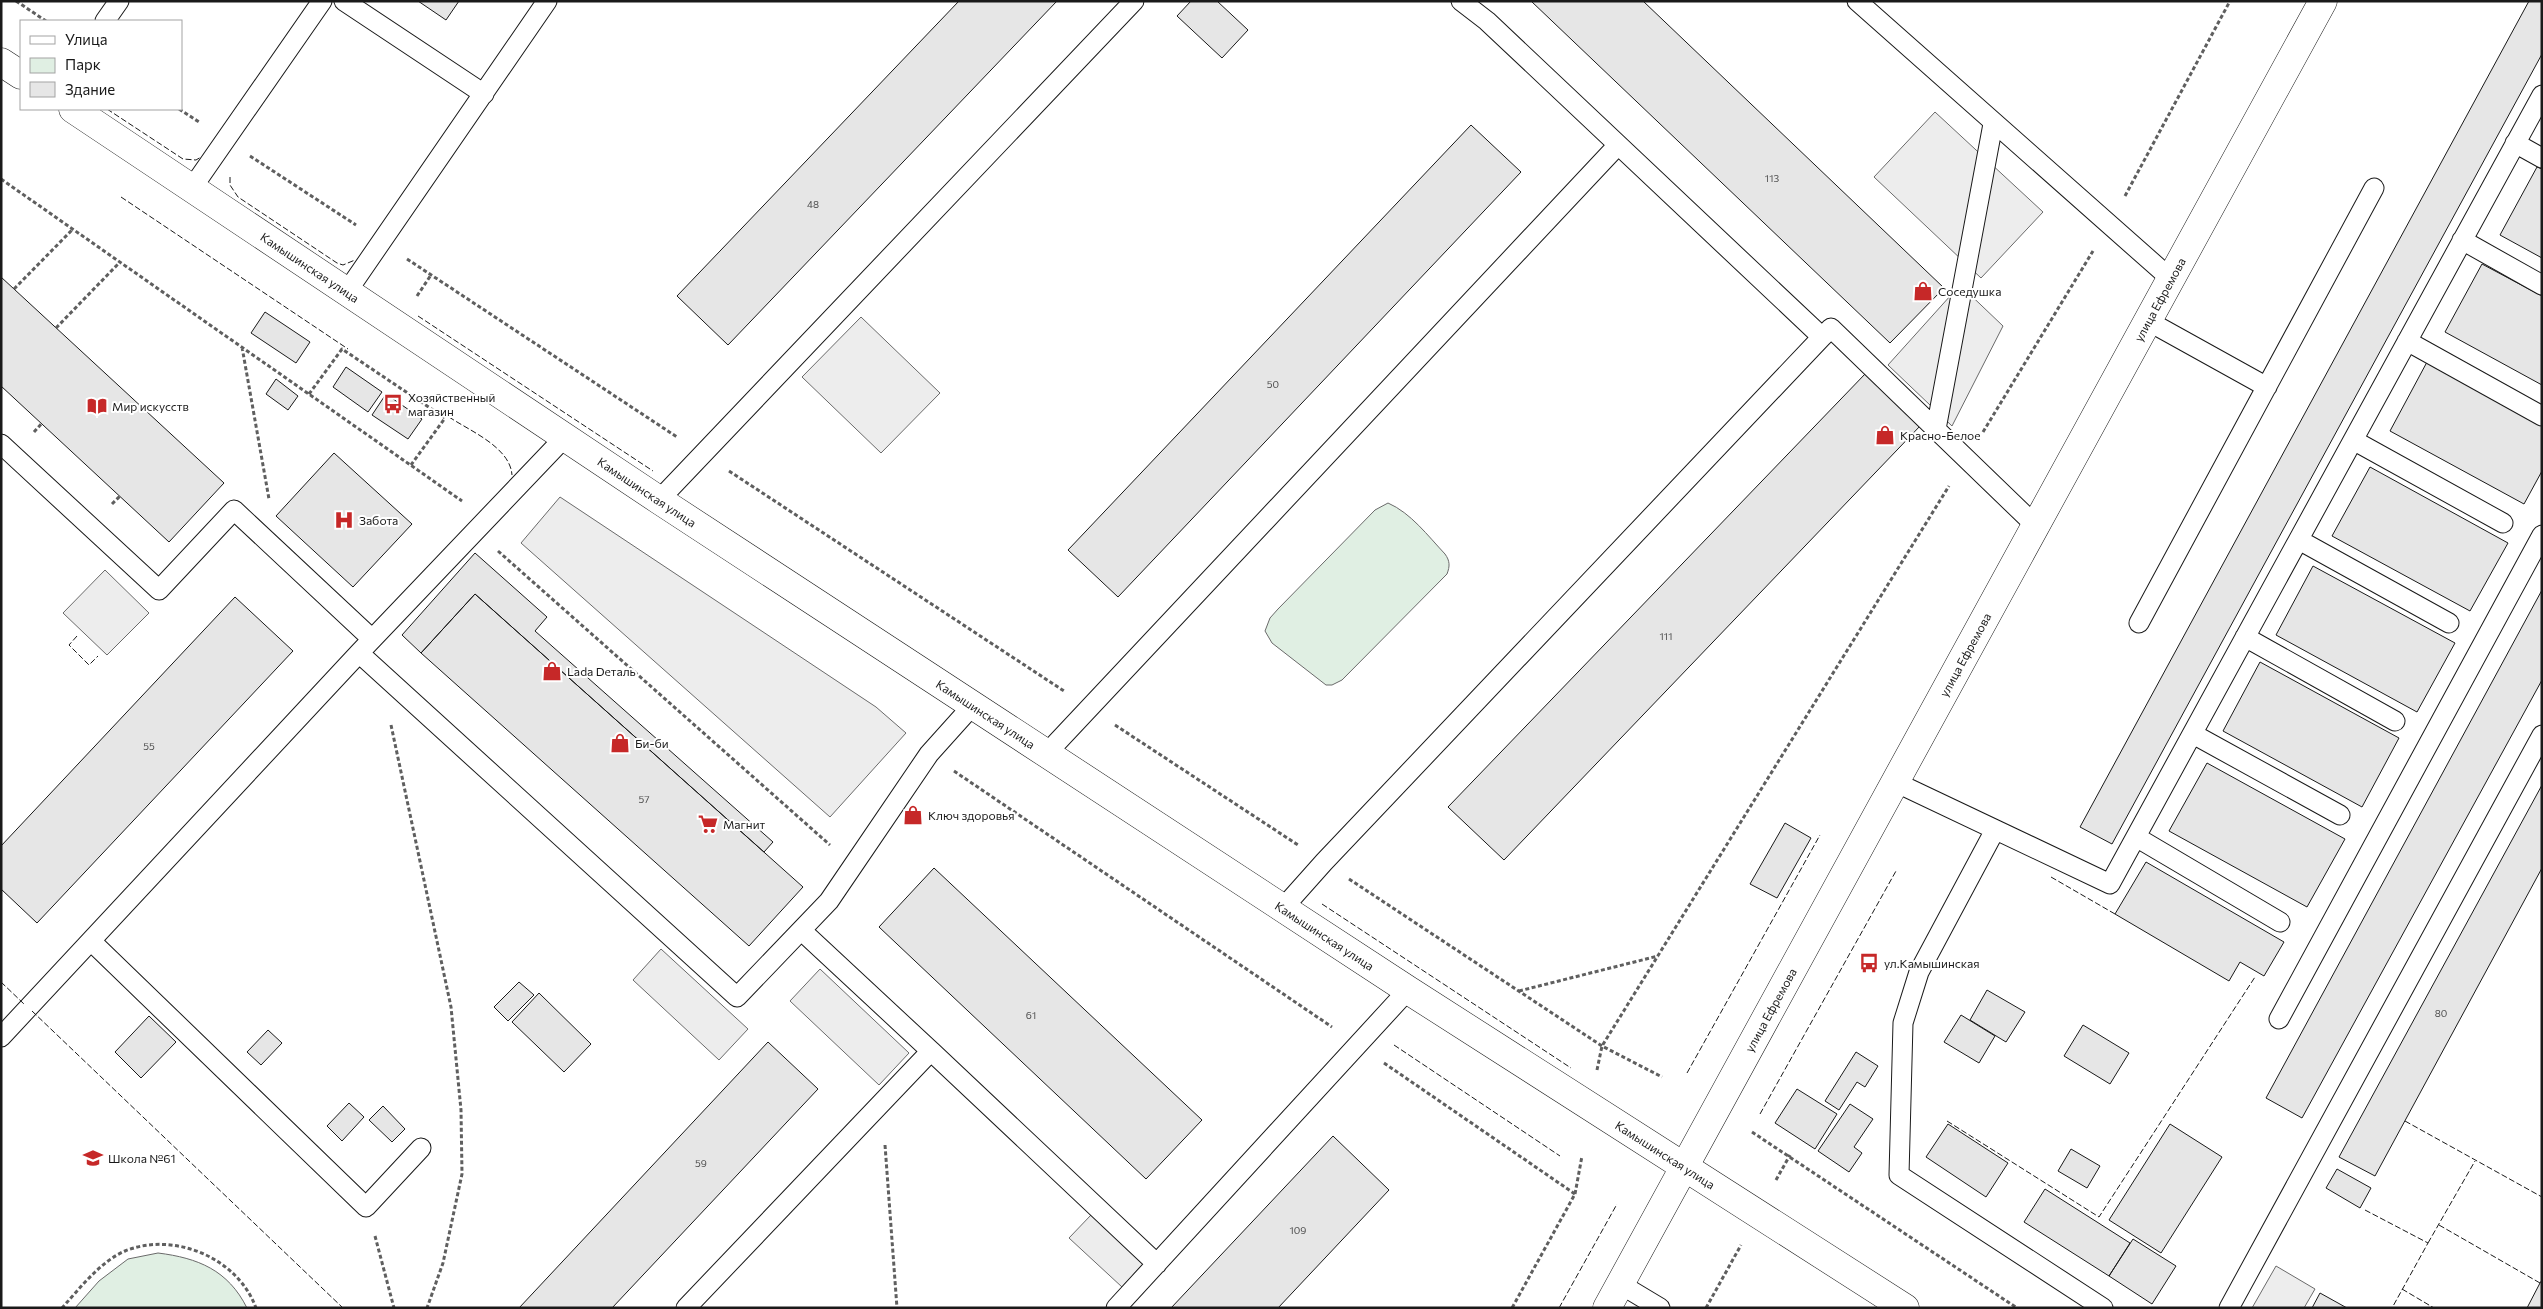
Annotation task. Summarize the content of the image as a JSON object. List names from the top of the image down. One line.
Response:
{"streets":{"street":["Камышинская улица","улица Ефремова"]},"crossings":[["Камышинская улица","улица Ефремова"]],"places":{"shop":["Соседушка","Красно-Белое","Lada Dеталь","Би-би","Ключ здоровья"],"bus stop":["Хозяйственный магазин","ул.Камышинская"],"library":["Мир искусств"],"hospital":["Забота"],"supermarket":["Магнит"],"school or university":["Школа №61"]},"house_numbers":["113","48","50","111","55","57","80","61","59","109"],"legend":["Улица","Парк","Здание"]}
